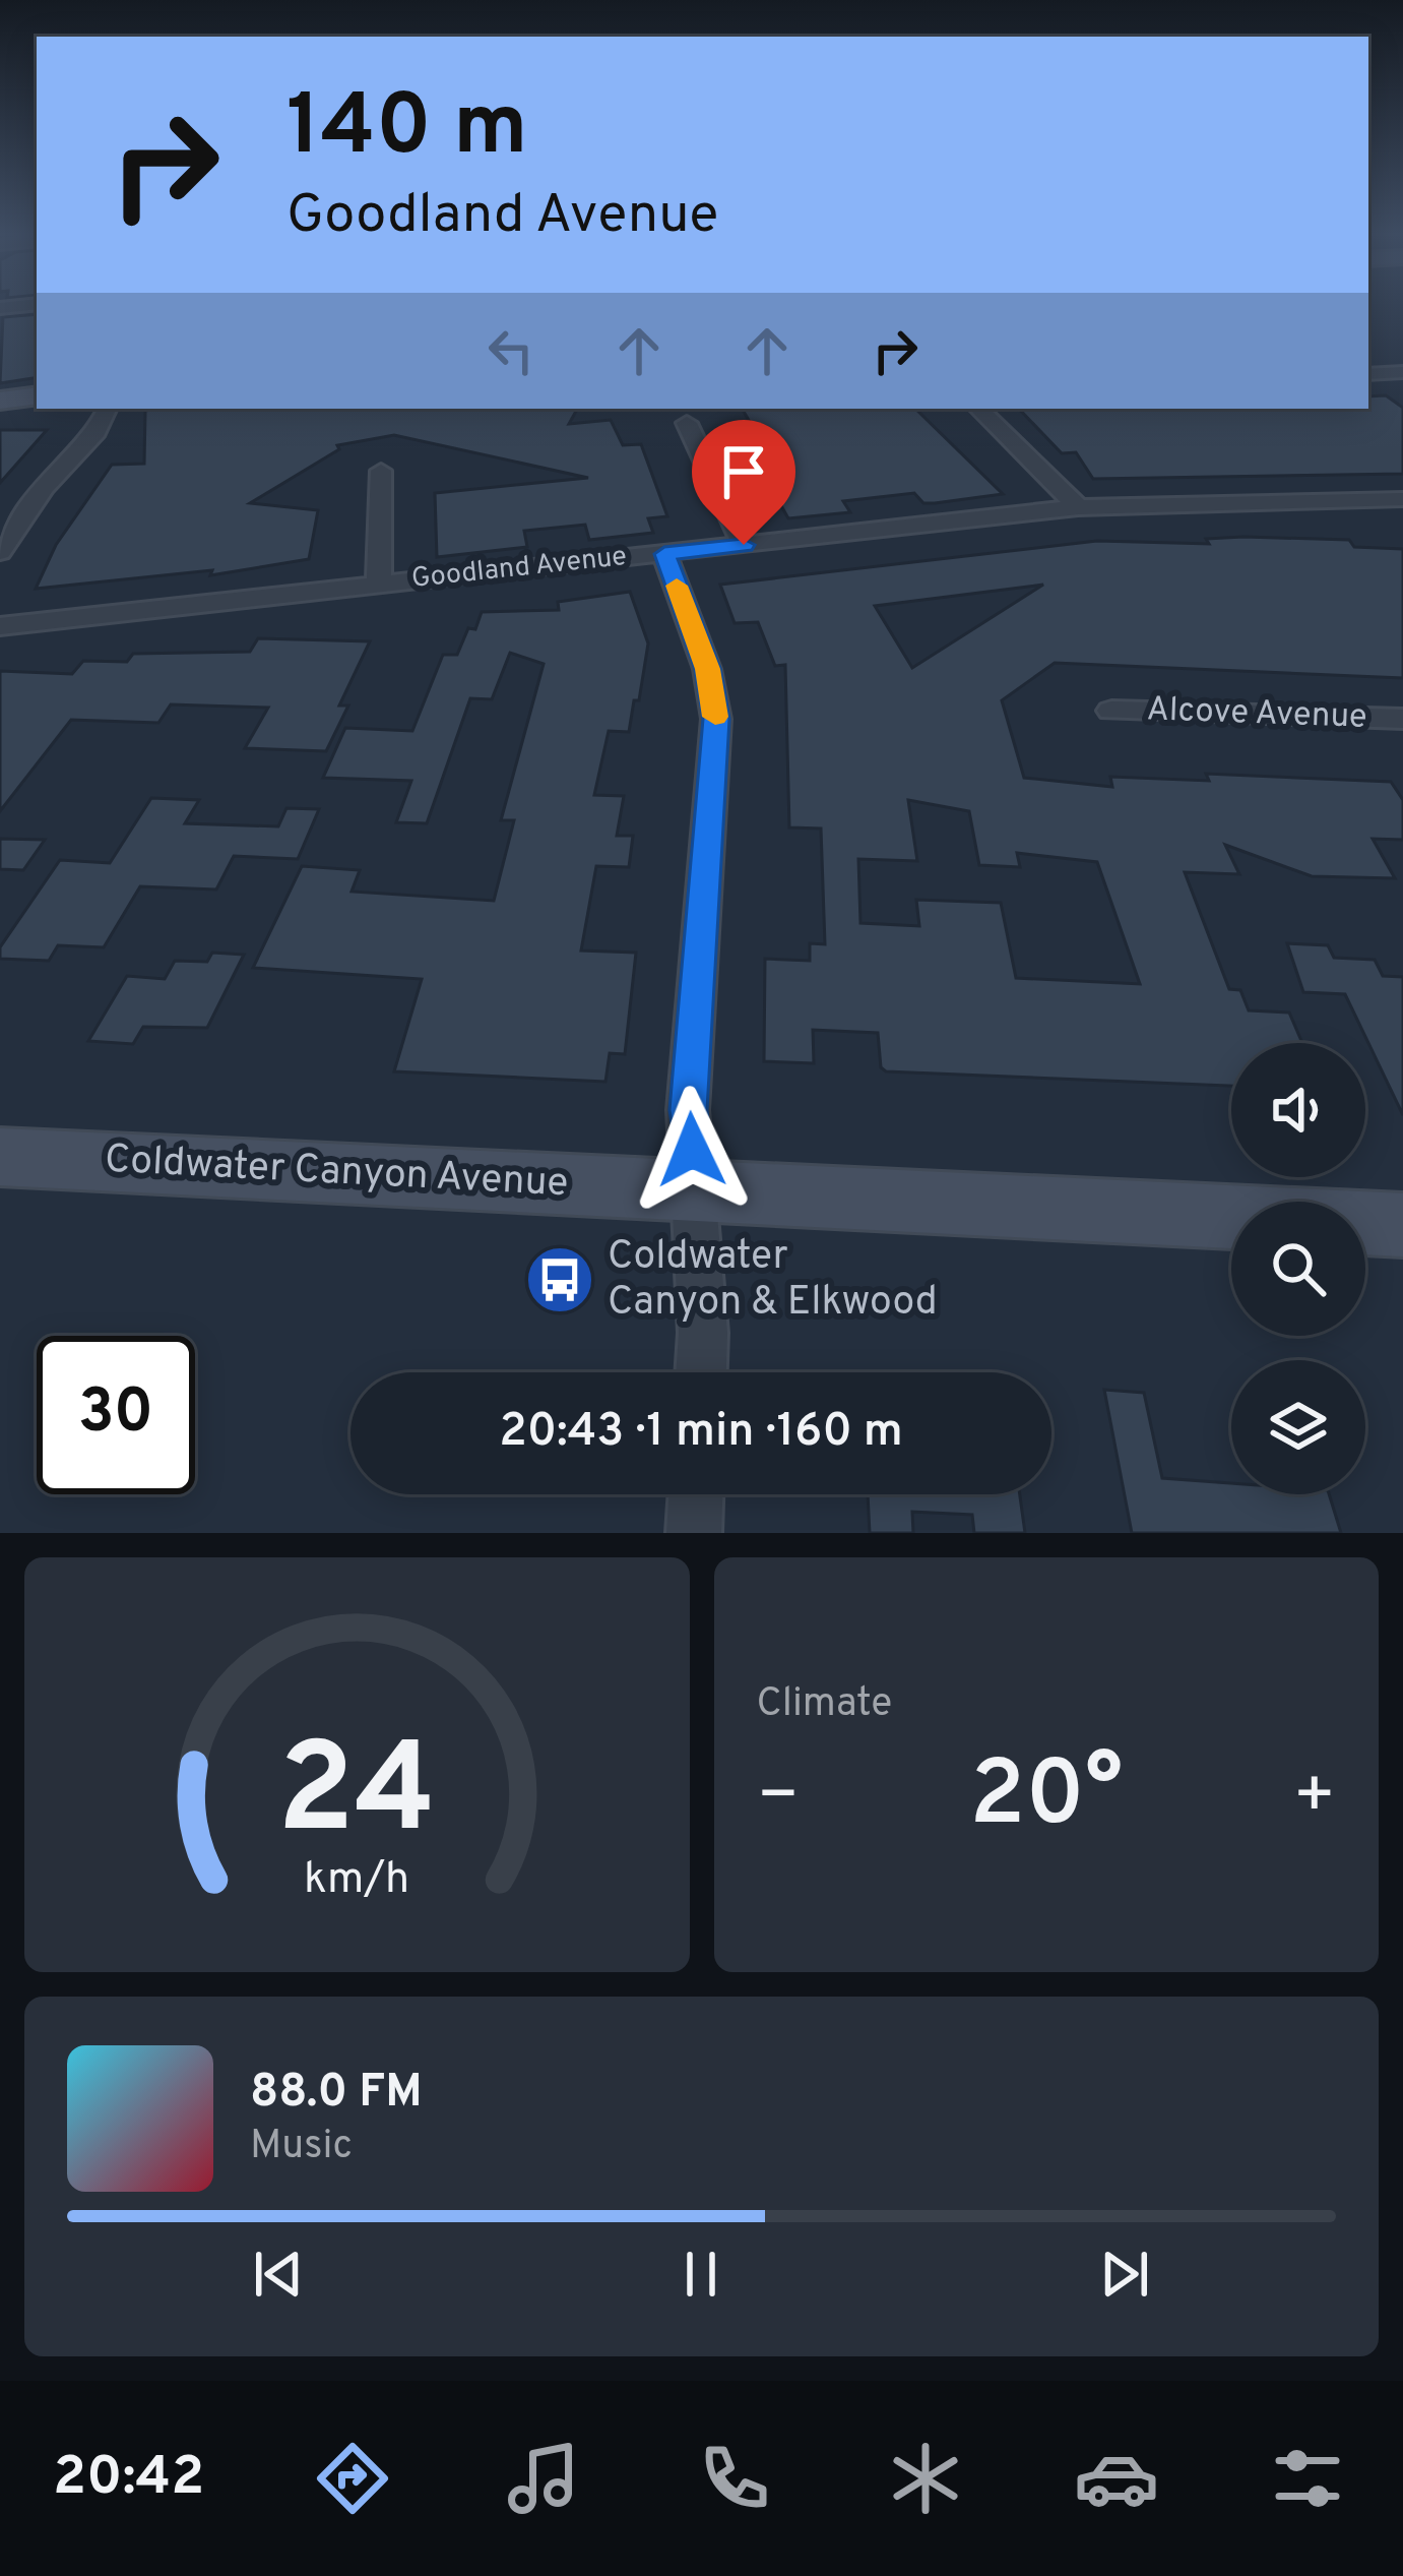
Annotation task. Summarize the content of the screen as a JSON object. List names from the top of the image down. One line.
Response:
{"streets":{"main road":["Coldwater Canyon Avenue"],"street":["Goodland Avenue","Alcove Avenue"]},"places":{"bus stop":["Coldwater Canyon & Elkwood"]},"page":{"turn":["140 m","Goodland Avenue"],"limit":"30","trip":"20:43 · 1 min · 160 m","tile":"Climate","heat":["−","20°","+"],"song":["88.0 FM","Music"],"tabs":"20:42","gauge":["24","km/h"]}}
